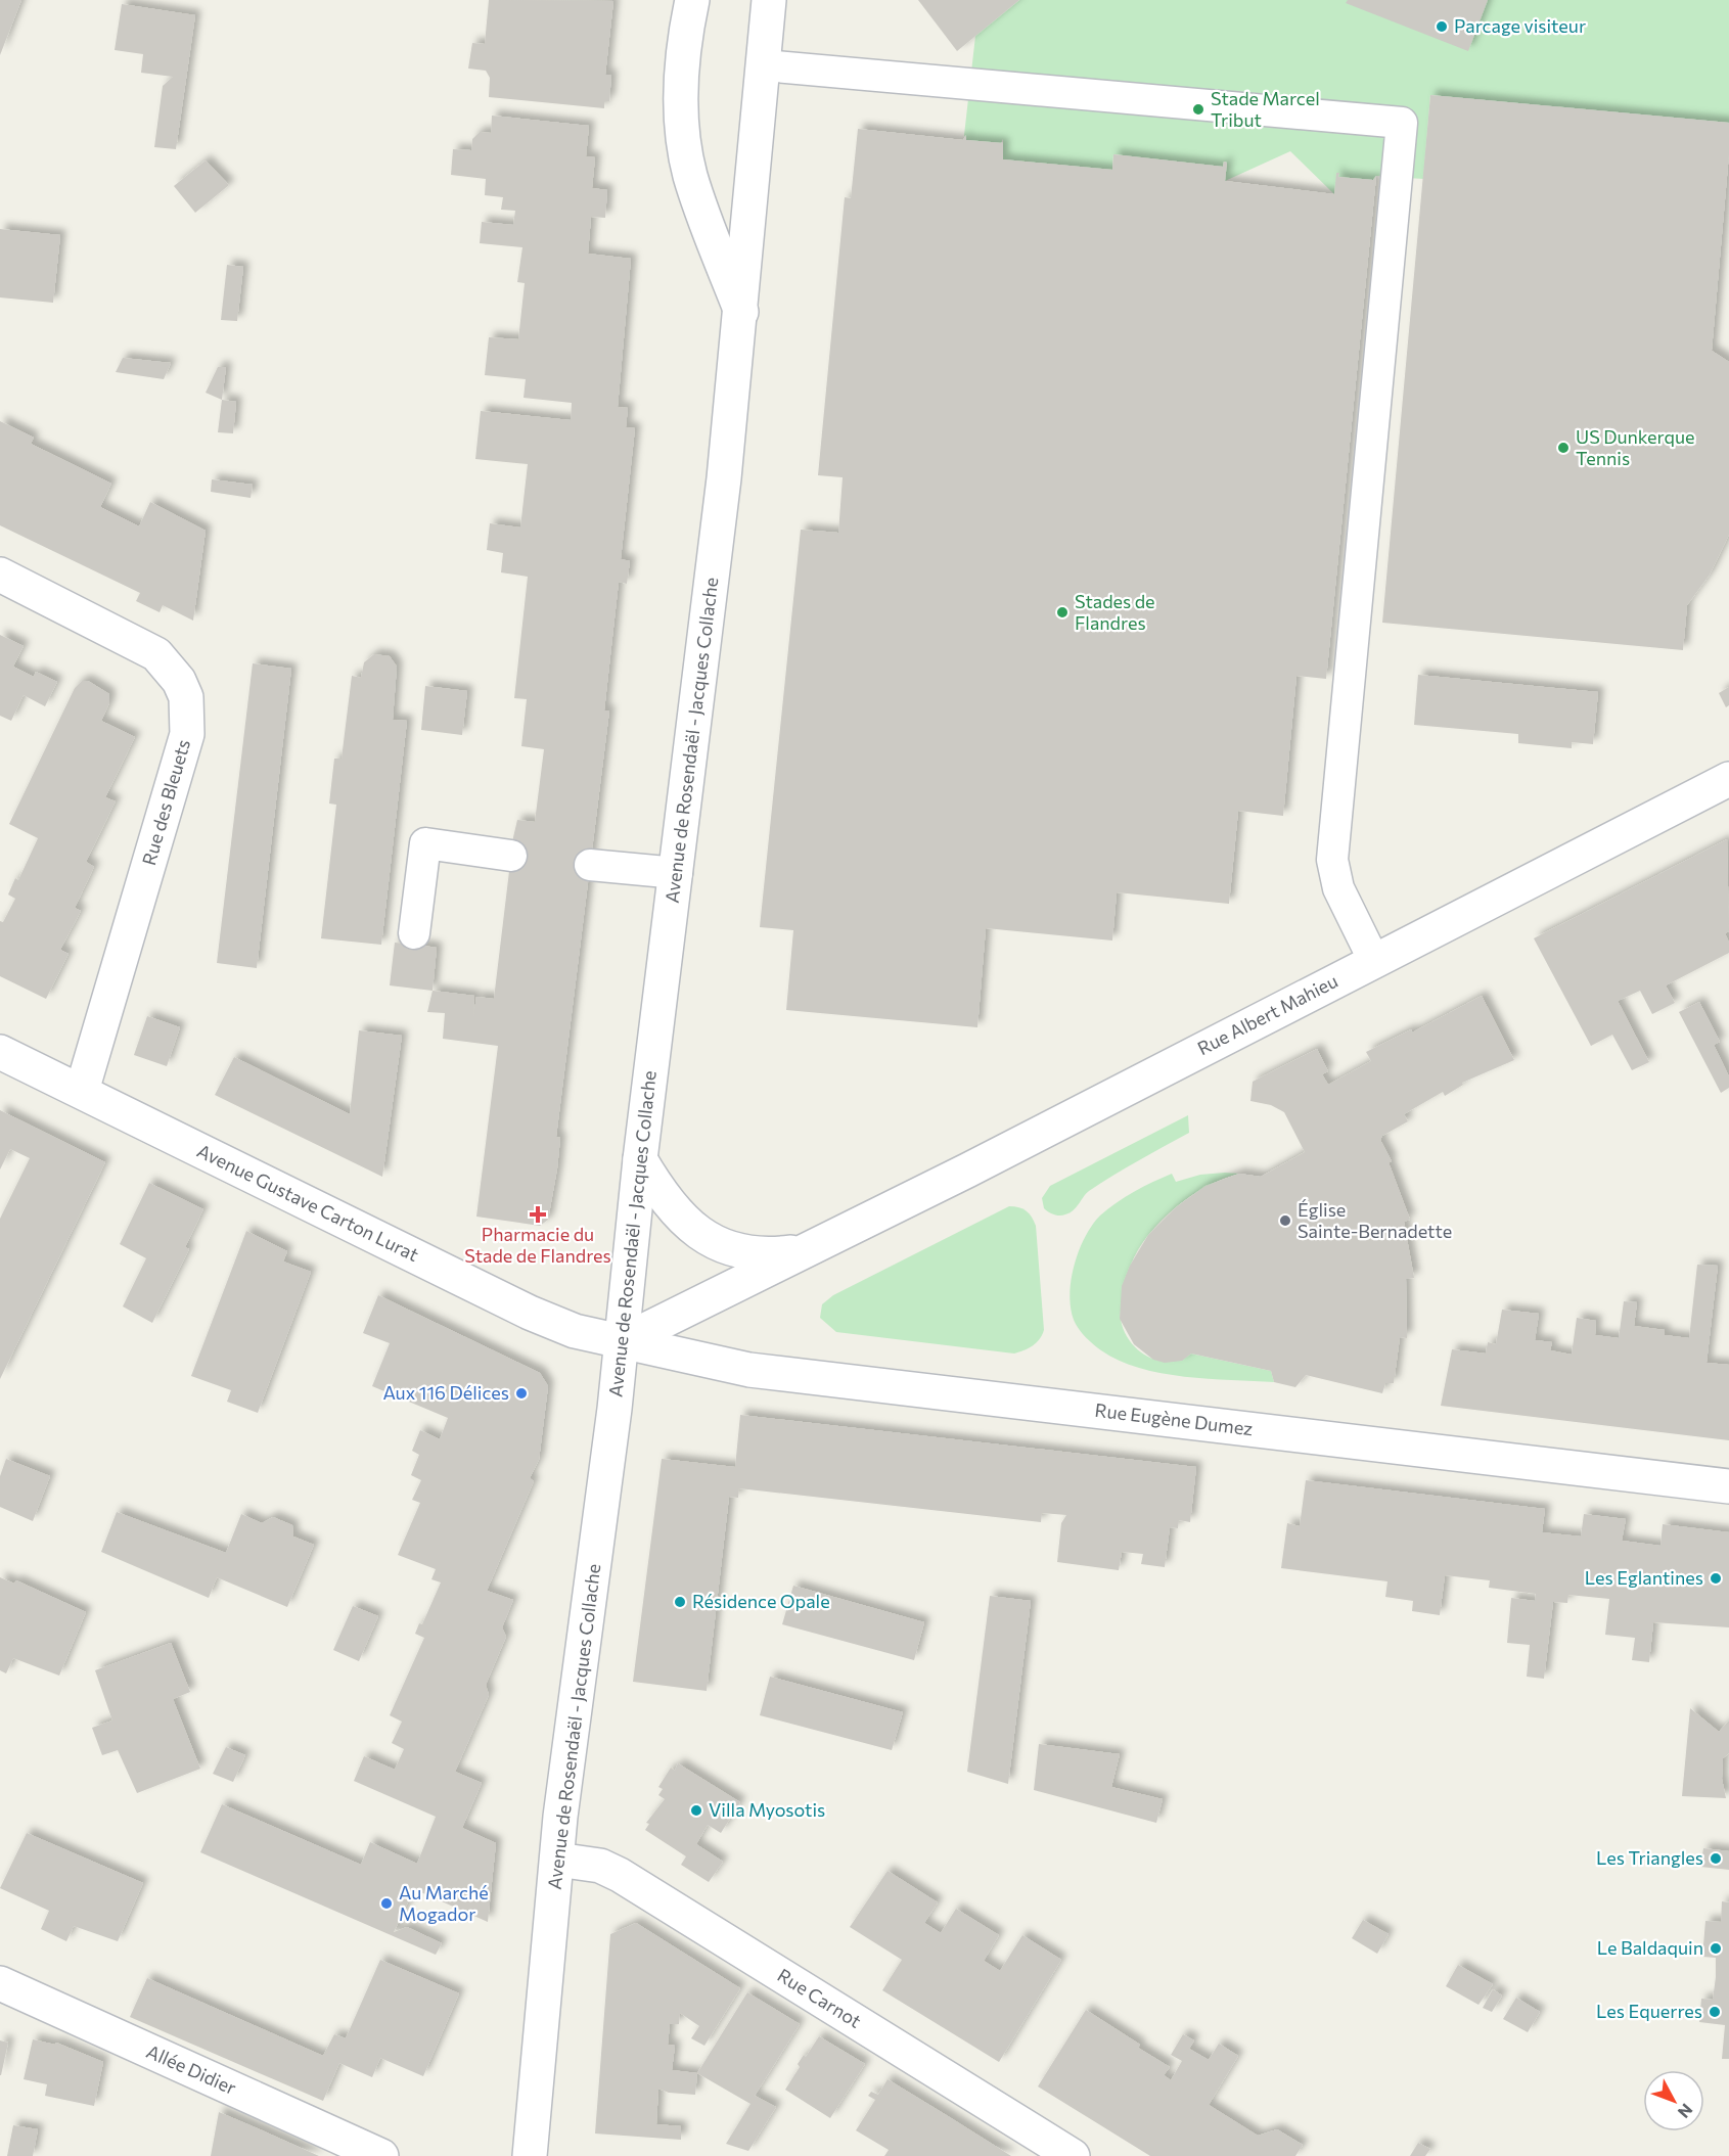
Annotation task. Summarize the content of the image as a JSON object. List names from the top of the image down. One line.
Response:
{"streets":{"street":["Avenue de Rosendaël - Jacques Collache","Rue des Bleuets","Rue Albert Mahieu","Avenue Gustave Carton Lurat","Rue Eugène Dumez","Rue Carnot","Allée Didier"]},"crossings":[["Avenue de Rosendaël - Jacques Collache","Rue Albert Mahieu"],["Avenue de Rosendaël - Jacques Collache","Avenue Gustave Carton Lurat"],["Avenue de Rosendaël - Jacques Collache","Rue Eugène Dumez"],["Avenue de Rosendaël - Jacques Collache","Rue Carnot"],["Rue des Bleuets","Avenue Gustave Carton Lurat"],["Rue Albert Mahieu","Avenue Gustave Carton Lurat"],["Rue Albert Mahieu","Rue Eugène Dumez"],["Avenue Gustave Carton Lurat","Rue Eugène Dumez"]],"places":{"other":["Parcage visiteur","Stade Marcel Tribut","US Dunkerque Tennis","Stades de Flandres","Église Sainte-Bernadette","Aux 116 Délices","Les Eglantines","Résidence Opale","Villa Myosotis","Les Triangles","Au Marché Mogador","Le Baldaquin","Les Equerres"],"health":["Pharmacie du Stade de Flandres"]},"north":"bottom right"}
